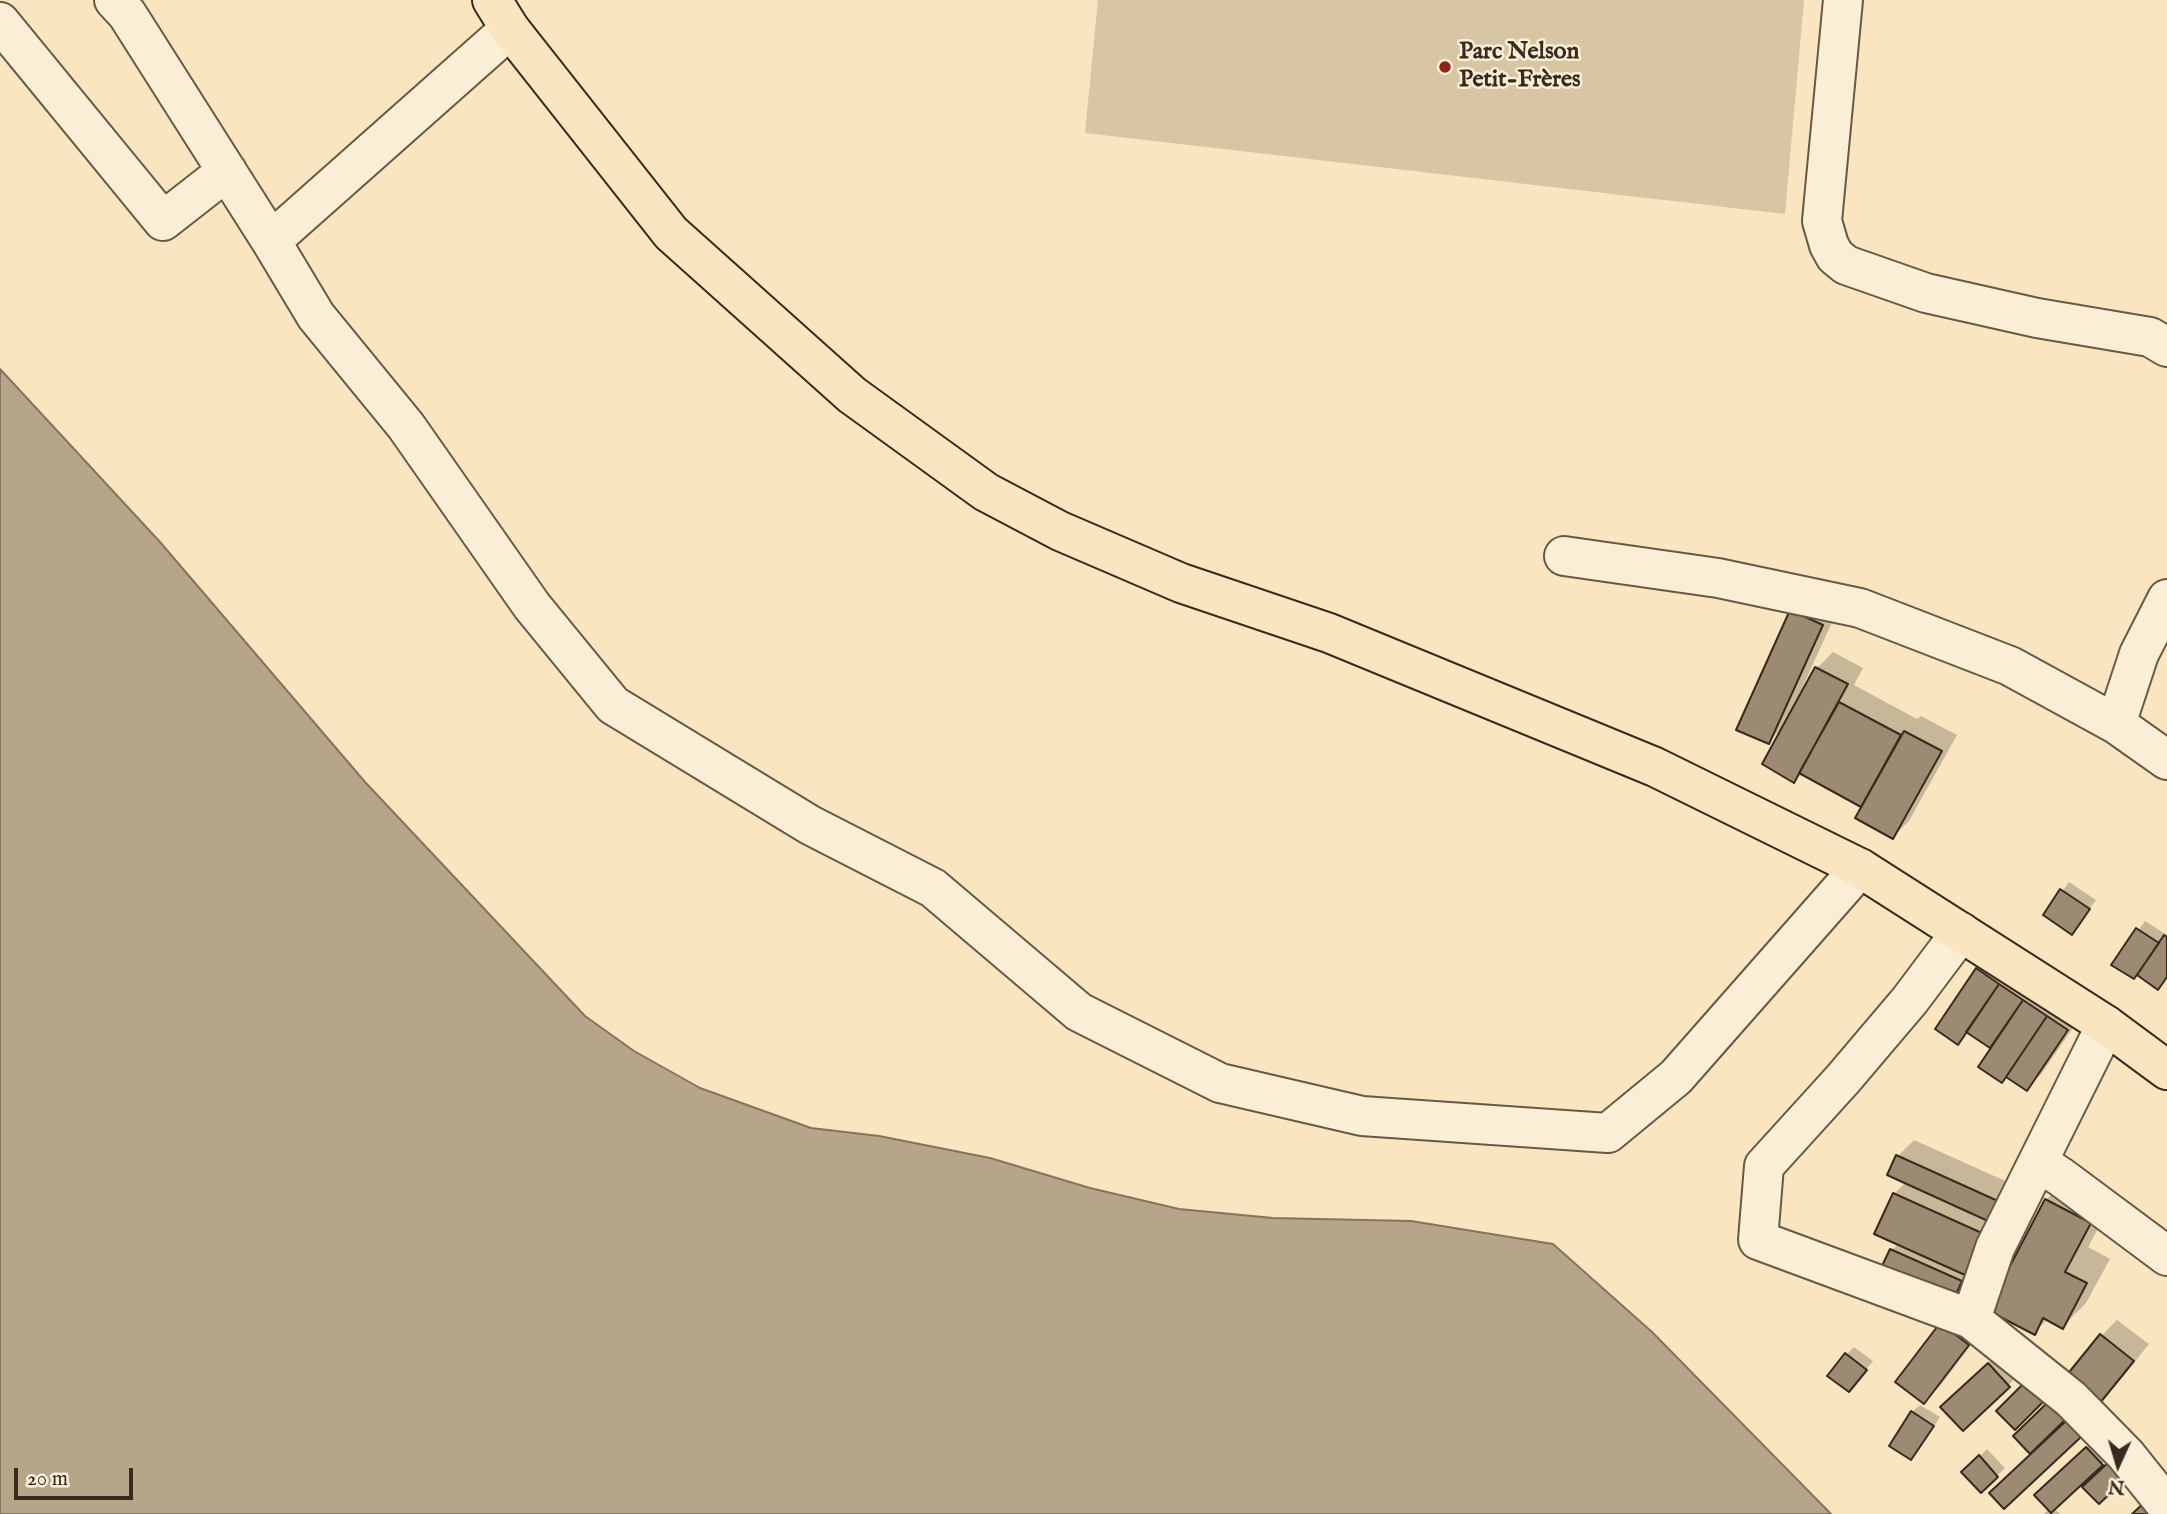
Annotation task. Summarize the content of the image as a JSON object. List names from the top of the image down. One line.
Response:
{"places":["Parc Nelson Petit-Frères"],"scale_bar":"20 m","north":"bottom"}
